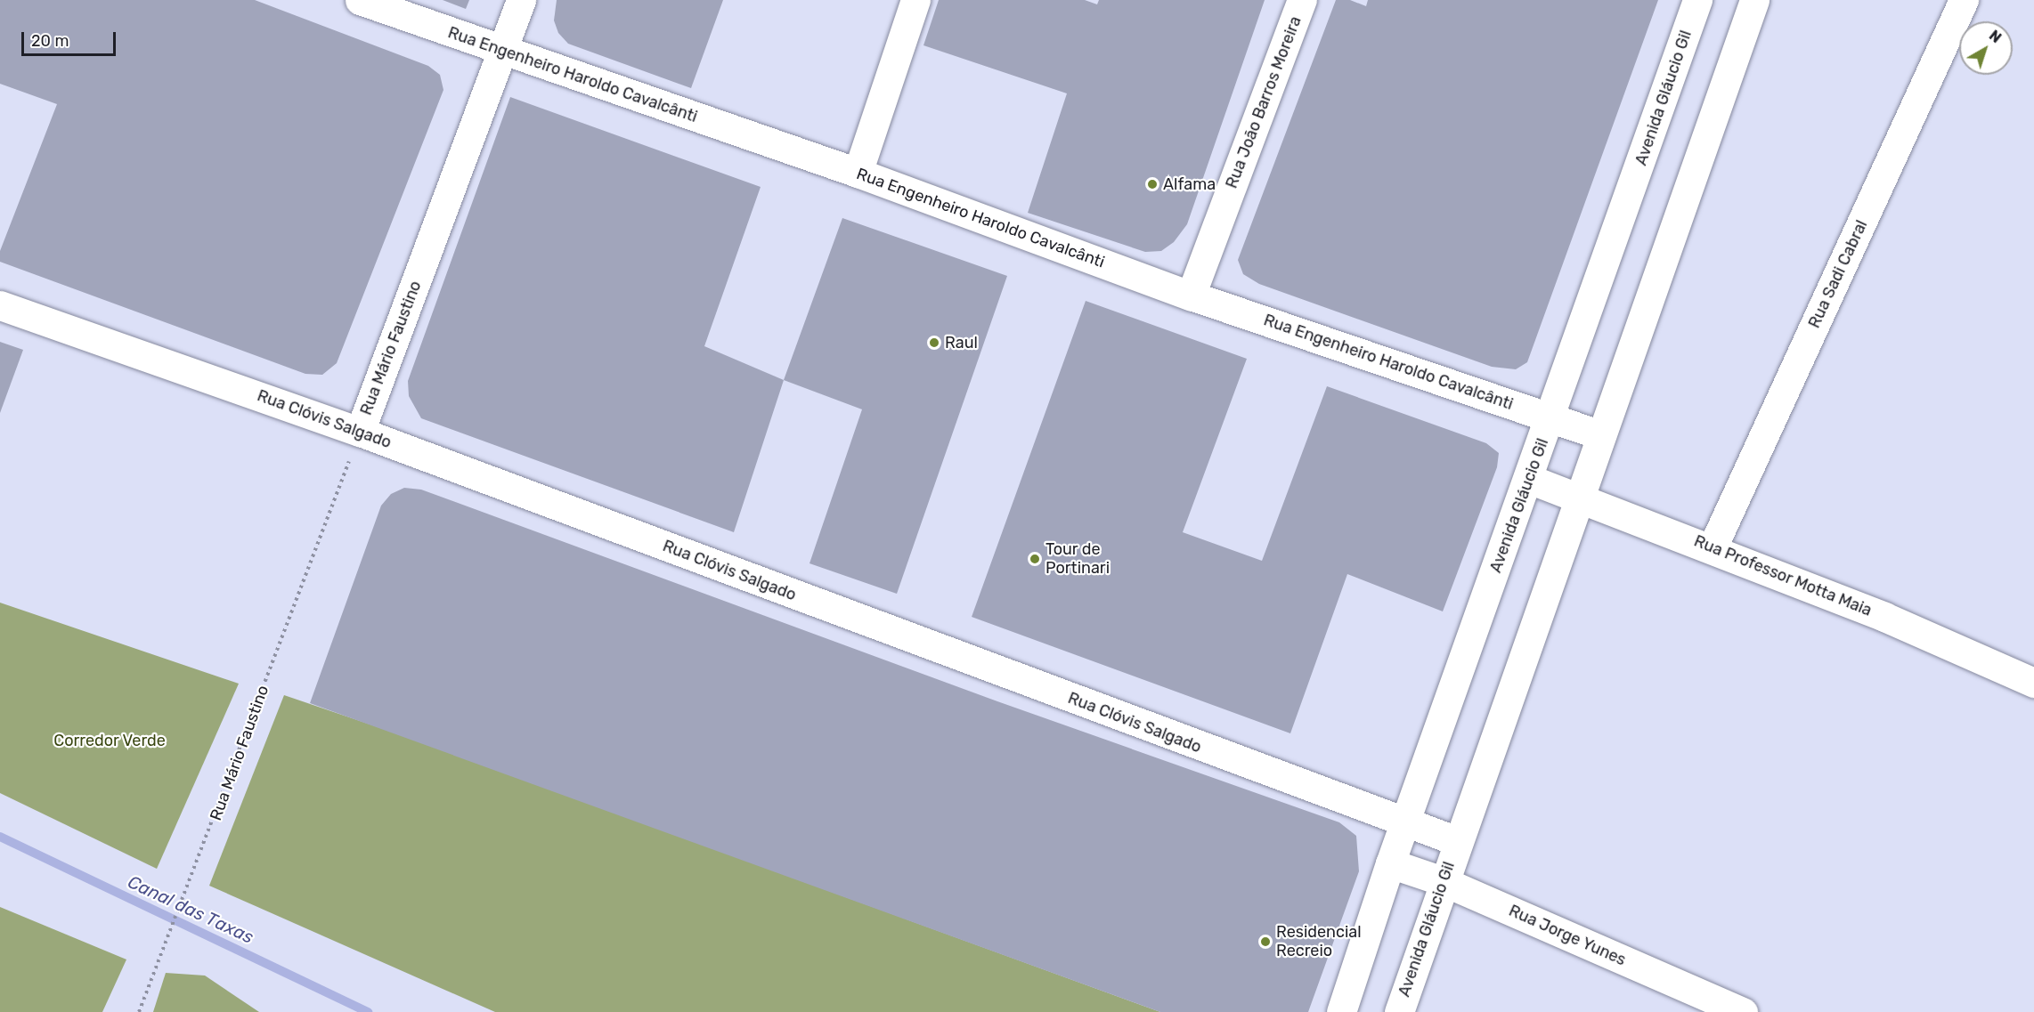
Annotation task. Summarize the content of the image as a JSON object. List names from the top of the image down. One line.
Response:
{"streets":{"street":["Rua Engenheiro Haroldo Cavalcânti","Avenida Gláucio Gil","Rua João Barros Moreira","Rua Sadi Cabral","Rua Mário Faustino","Rua Clóvis Salgado","Rua Professor Motta Maia","Rua Jorge Yunes"]},"crossings":[["Rua Engenheiro Haroldo Cavalcânti","Avenida Gláucio Gil"],["Rua Engenheiro Haroldo Cavalcânti","Rua João Barros Moreira"],["Rua Engenheiro Haroldo Cavalcânti","Rua Mário Faustino"],["Avenida Gláucio Gil","Rua Clóvis Salgado"],["Avenida Gláucio Gil","Rua Professor Motta Maia"],["Avenida Gláucio Gil","Rua Jorge Yunes"],["Rua Sadi Cabral","Rua Professor Motta Maia"],["Rua Mário Faustino","Rua Clóvis Salgado"]],"water":["Canal das Taxas"],"parks":["Corredor Verde"],"places":["Alfama","Raul","Tour de Portinari","Residencial Recreio"],"scale_bar":"20 m","north":"top right"}
